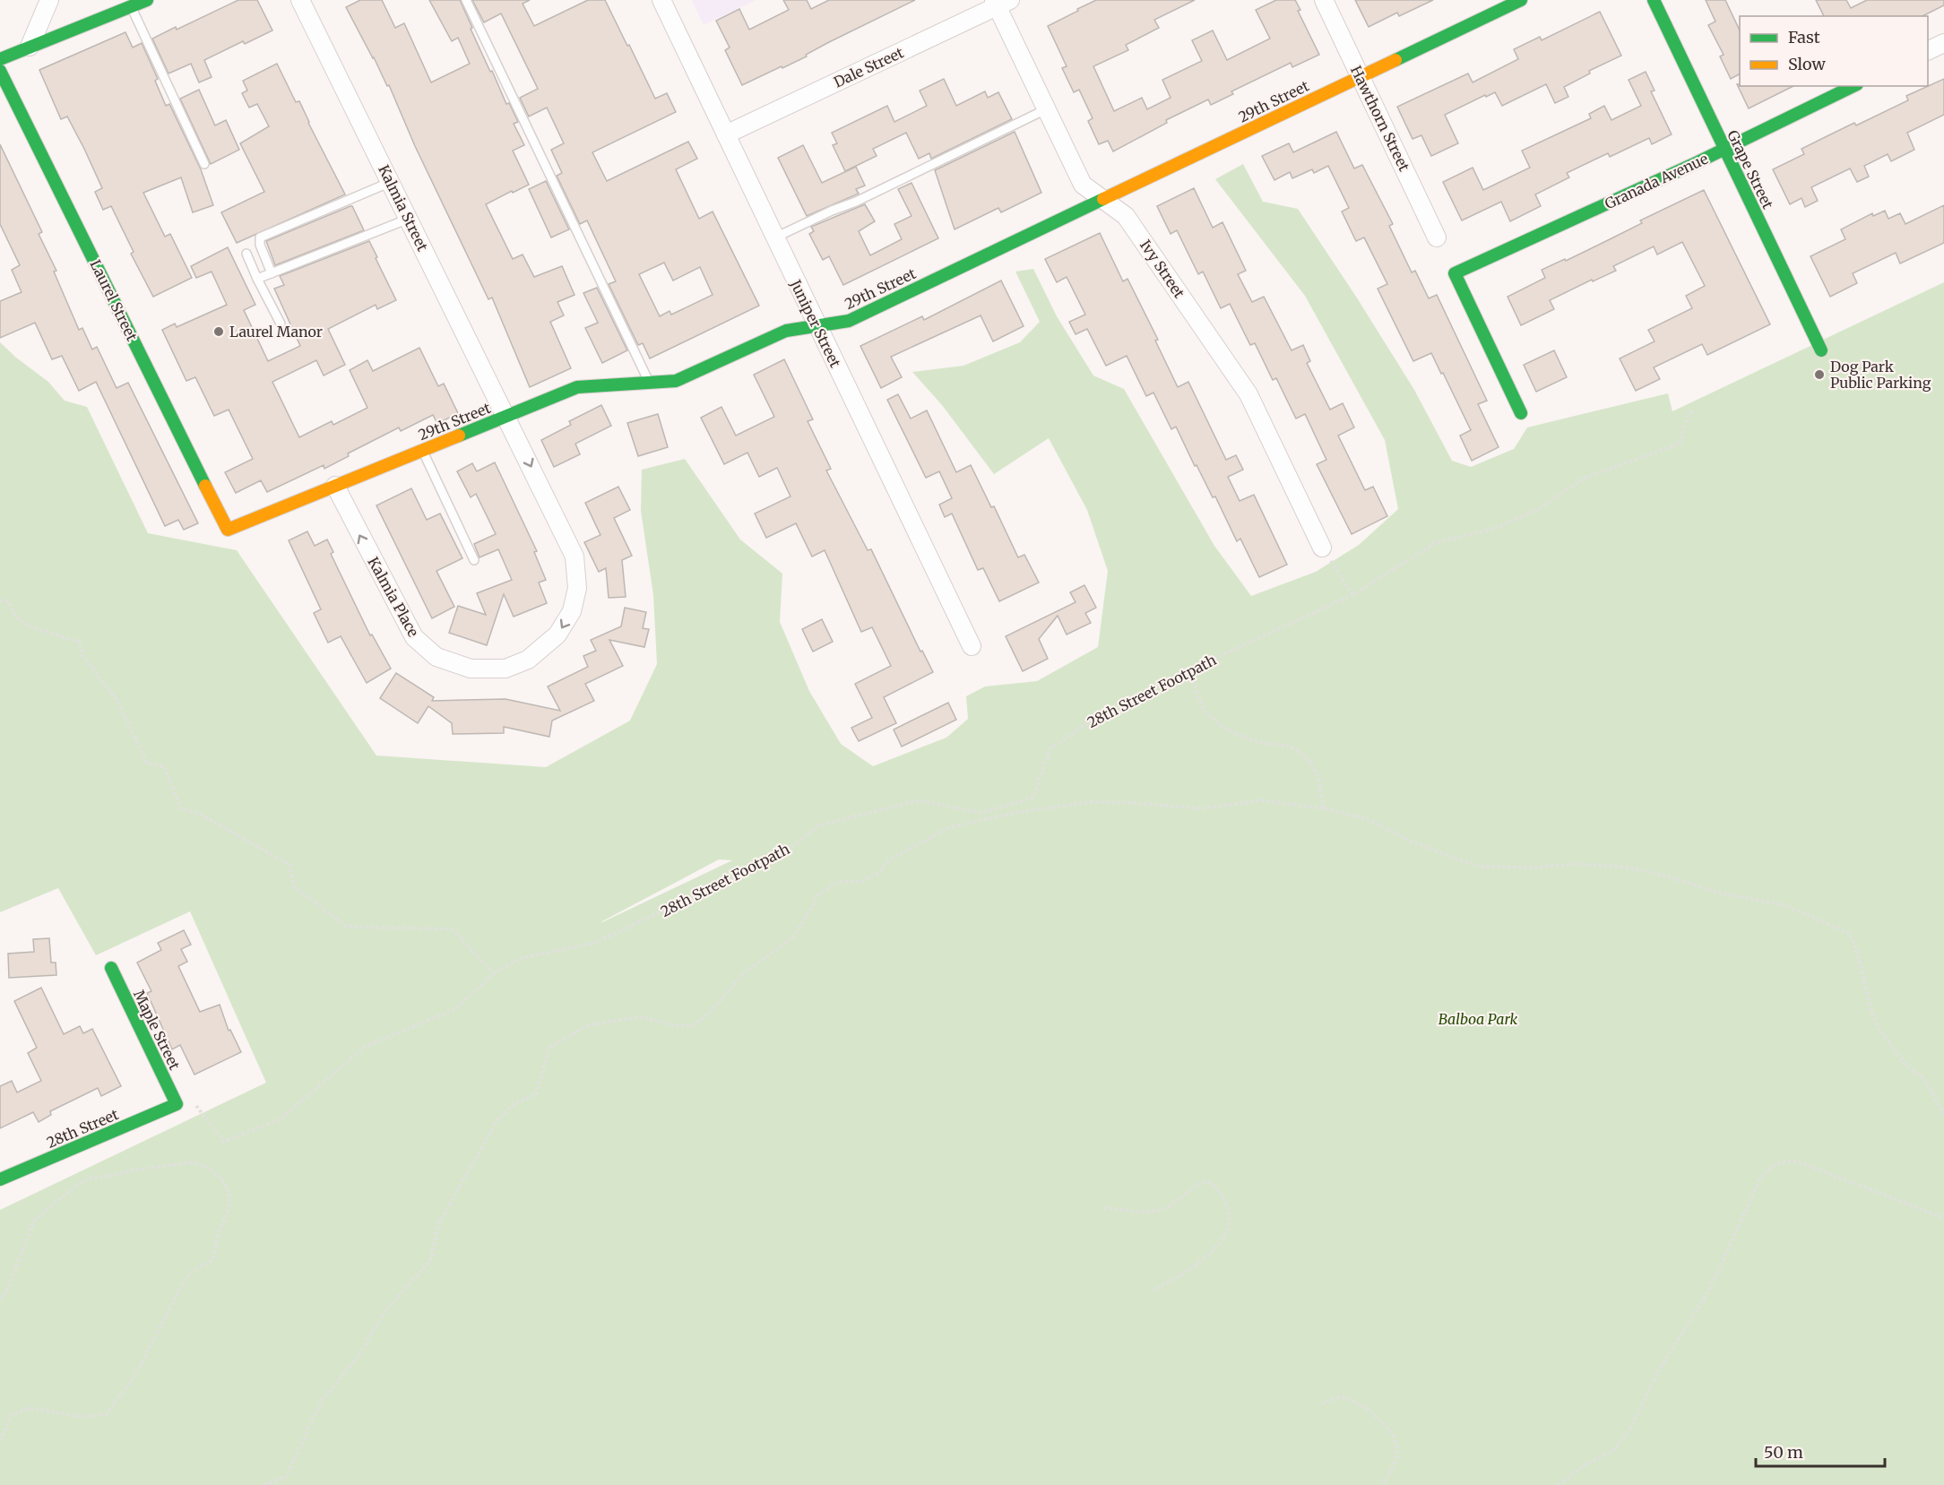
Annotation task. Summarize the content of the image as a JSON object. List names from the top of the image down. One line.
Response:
{"streets":{"street":["Dale Street","29th Street","Hawthorn Street","Grape Street","Granada Avenue","Kalmia Street","Ivy Street","Laurel Street","Juniper Street","Kalmia Place","Maple Street","28th Street"],"path":["28th Street Footpath"]},"crossings":[["Dale Street","Ivy Street"],["Dale Street","Juniper Street"],["29th Street","Hawthorn Street"],["29th Street","Kalmia Street"],["29th Street","Ivy Street"],["29th Street","Laurel Street"],["29th Street","Juniper Street"],["29th Street","Kalmia Place"],["Grape Street","Granada Avenue"],["Kalmia Street","Kalmia Place"],["Maple Street","28th Street"]],"parks":["Balboa Park"],"places":["Laurel Manor","Dog Park Public Parking"],"legend":["Fast","Slow"],"scale_bar":"50 m"}
